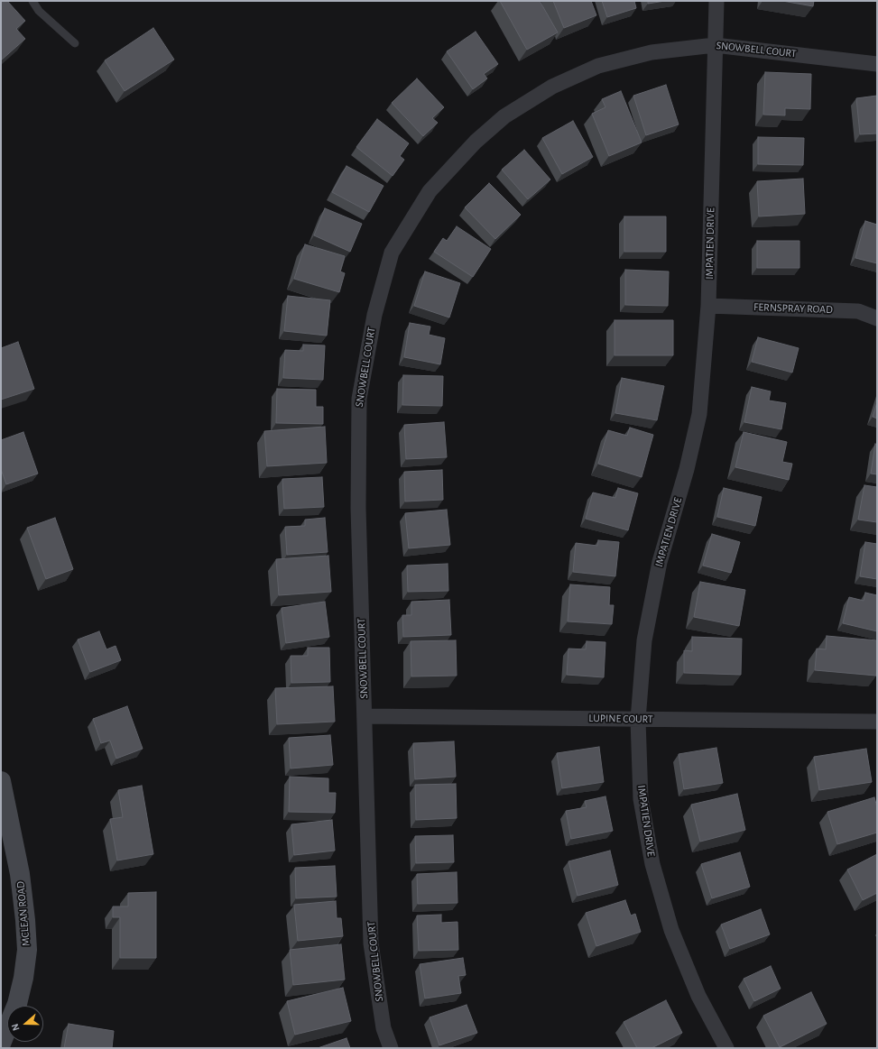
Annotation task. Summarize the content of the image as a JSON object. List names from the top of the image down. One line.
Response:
{"streets":{"street":["SNOWBELL COURT","IMPATIEN DRIVE","FERNSPRAY ROAD","LUPINE COURT","MCLEAN ROAD"]},"crossings":[["SNOWBELL COURT","IMPATIEN DRIVE"],["SNOWBELL COURT","LUPINE COURT"],["IMPATIEN DRIVE","FERNSPRAY ROAD"],["IMPATIEN DRIVE","LUPINE COURT"]],"north":"left"}
